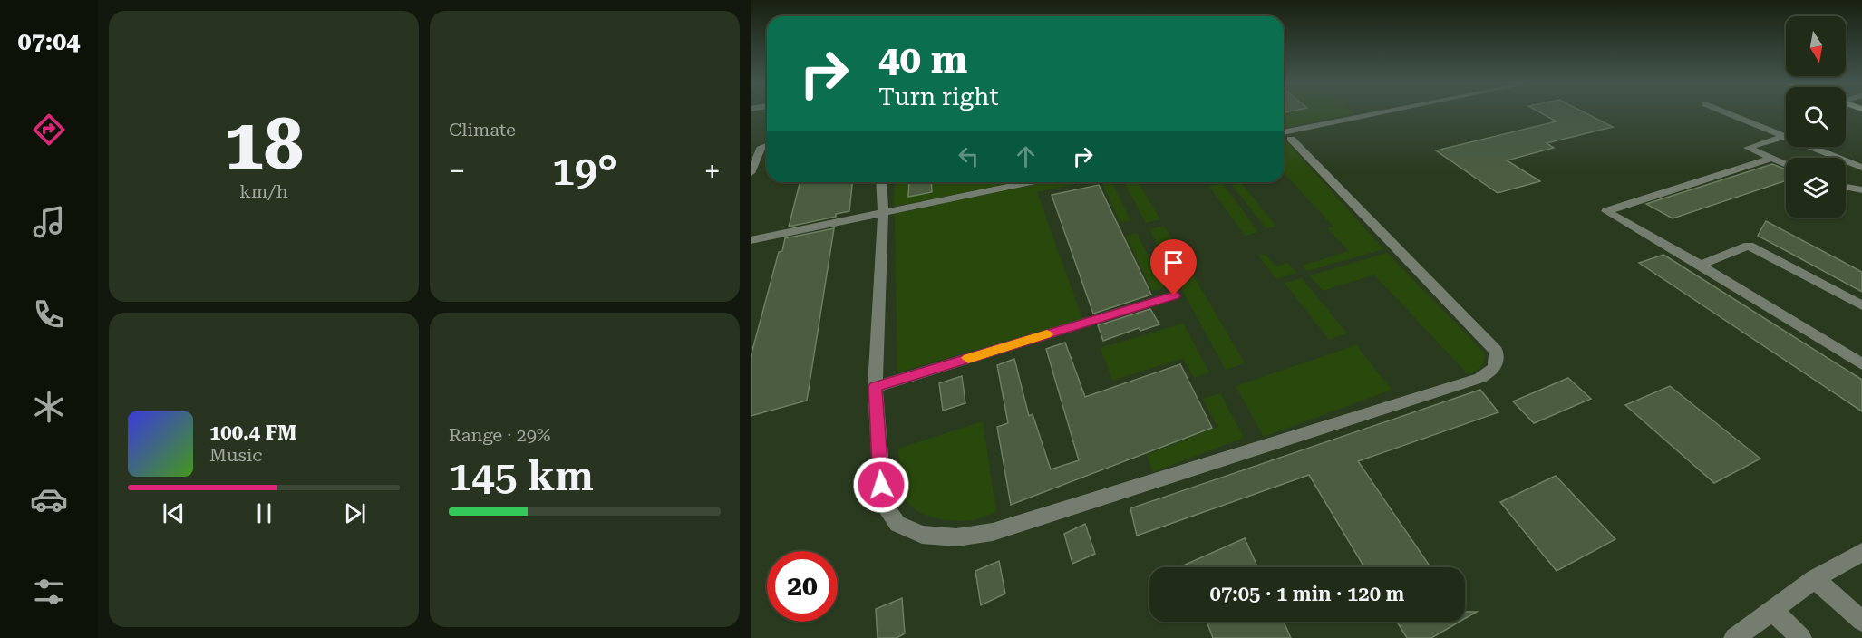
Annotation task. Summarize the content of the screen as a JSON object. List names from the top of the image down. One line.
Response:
{"north":"bottom","page":{"tabs":"07:04","tile":[["18","km/h"],"Climate",["Range · 29%","145 km"]],"turn":["40 m","Turn right"],"heat":["−","19°","+"],"song":["100.4 FM","Music"],"limit":"20","trip":"07:05 · 1 min · 120 m"}}
